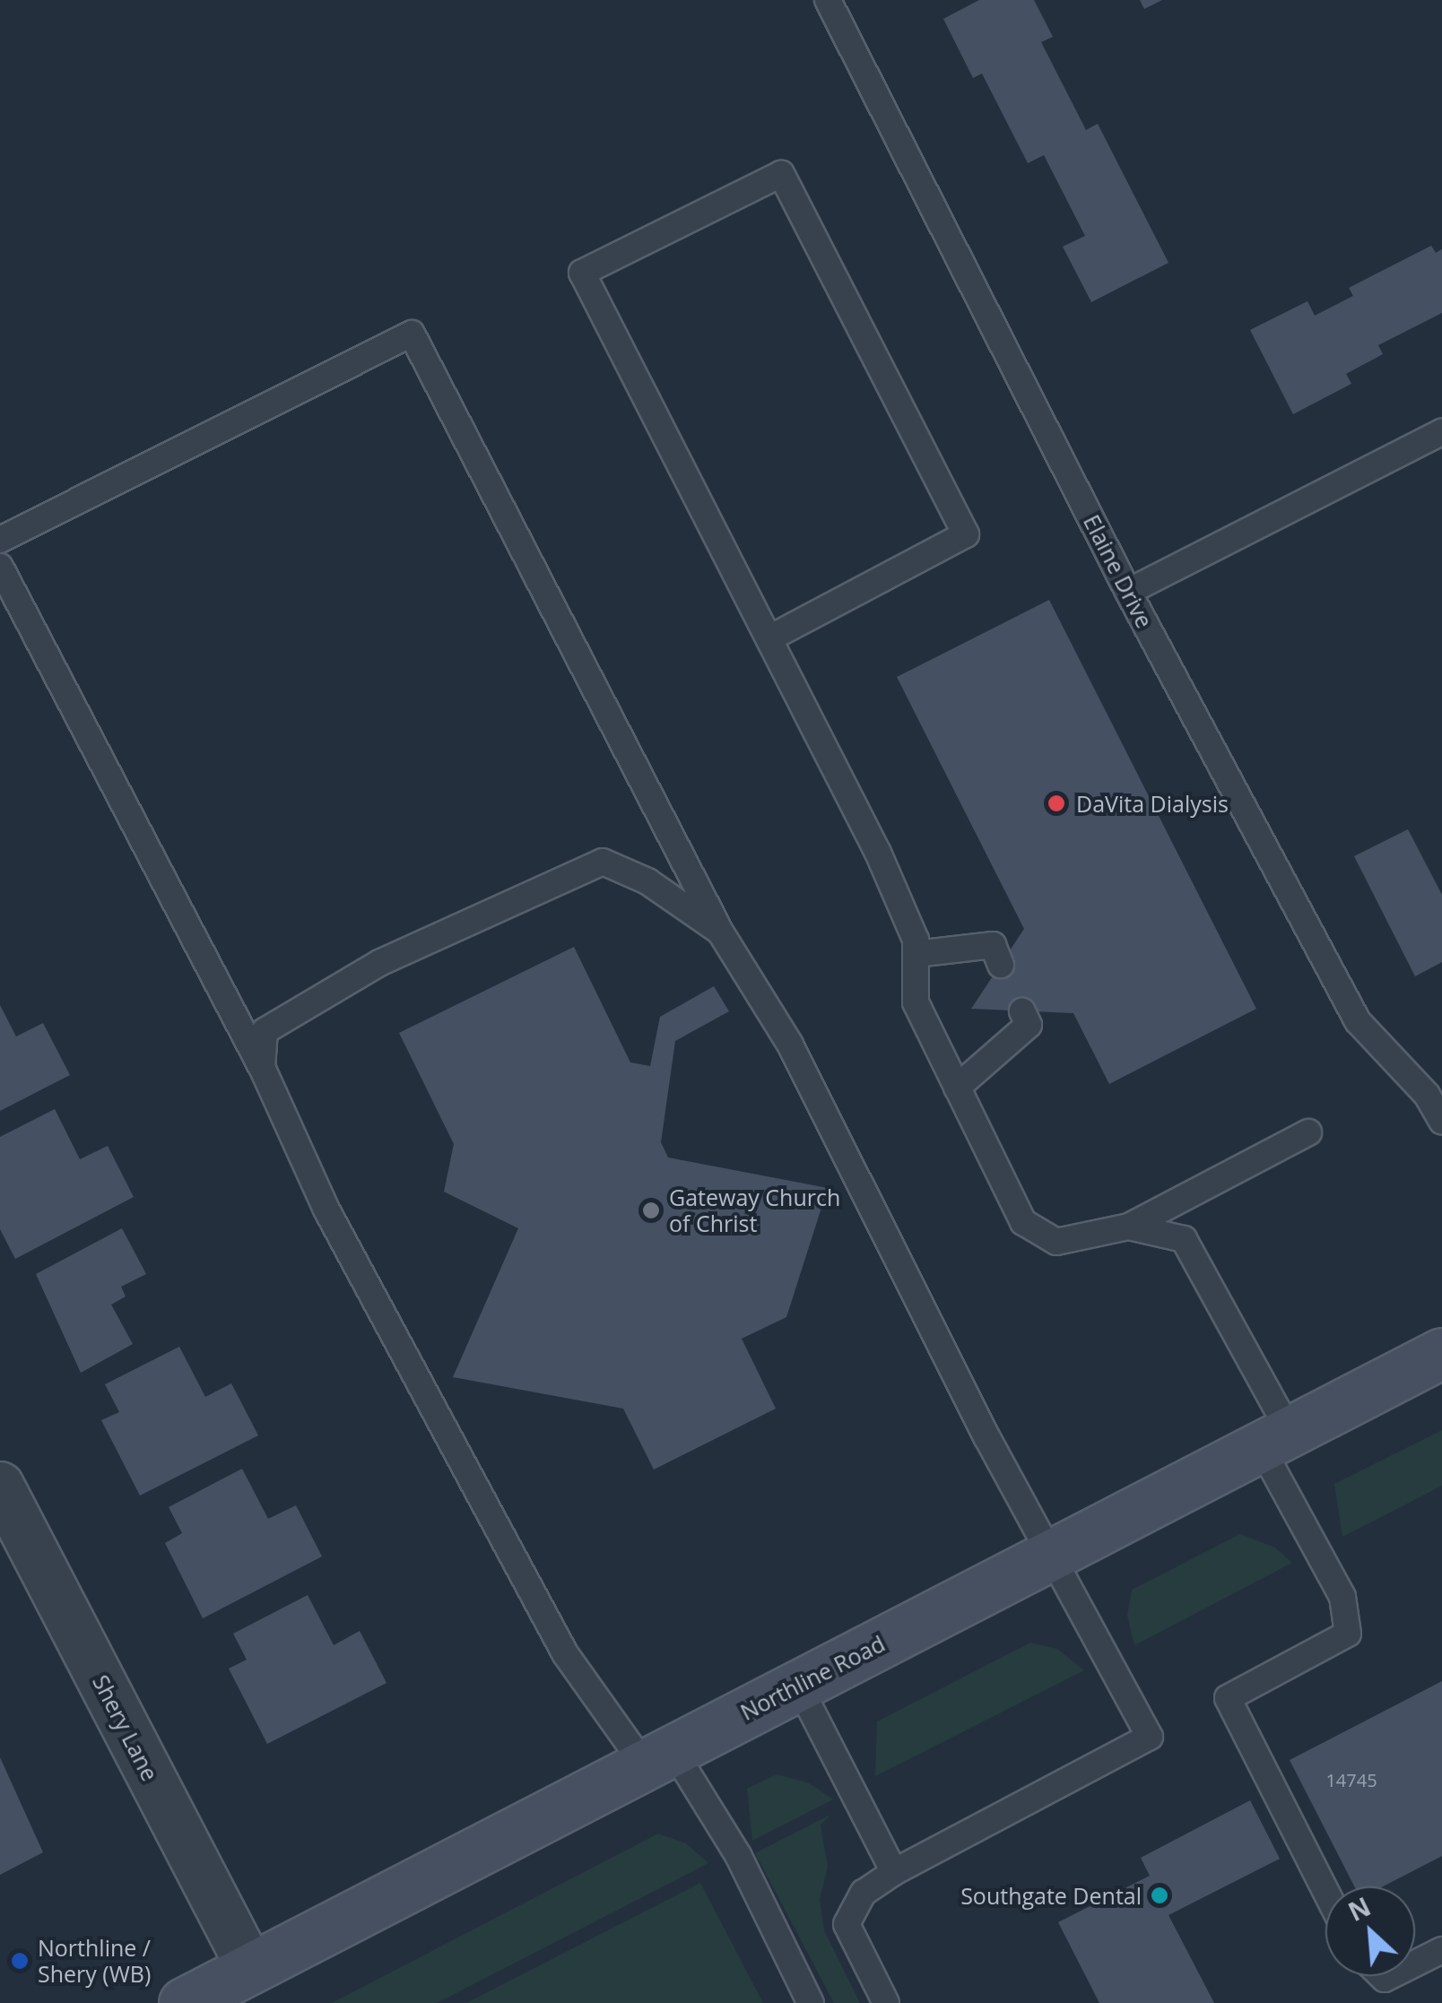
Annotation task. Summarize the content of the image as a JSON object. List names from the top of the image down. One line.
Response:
{"streets":{"main road":["Northline Road"],"street":["Shery Lane"],"lane":["Elaine Drive"]},"crossings":[["Northline Road","Shery Lane"]],"places":["DaVita Dialysis","Gateway Church of Christ","Southgate Dental","Northline / Shery (WB)"],"house_numbers":["14745"],"north":"top left"}
